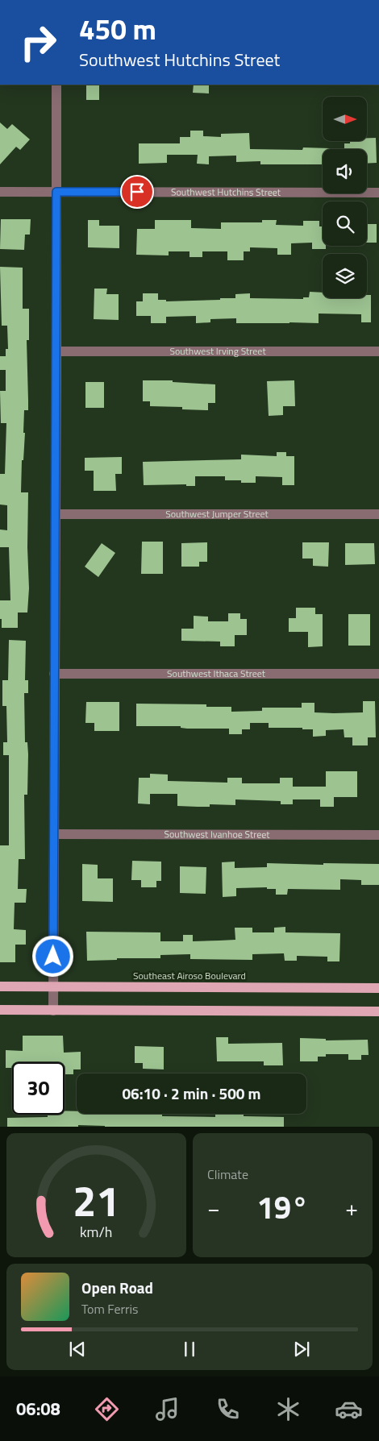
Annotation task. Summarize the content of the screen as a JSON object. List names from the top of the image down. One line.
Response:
{"streets":{"main road":["Southeast Airoso Boulevard"],"street":["Southwest Hutchins Street","Southwest Irving Street","Southwest Jumper Street","Southwest Ithaca Street","Southwest Ivanhoe Street"]},"north":"right","page":{"turn":["450 m","Southwest Hutchins Street"],"limit":"30","trip":"06:10 · 2 min · 500 m","tile":"Climate","heat":["−","19°","+"],"song":["Open Road","Tom Ferris"],"tabs":"06:08","gauge":["21","km/h"]}}
